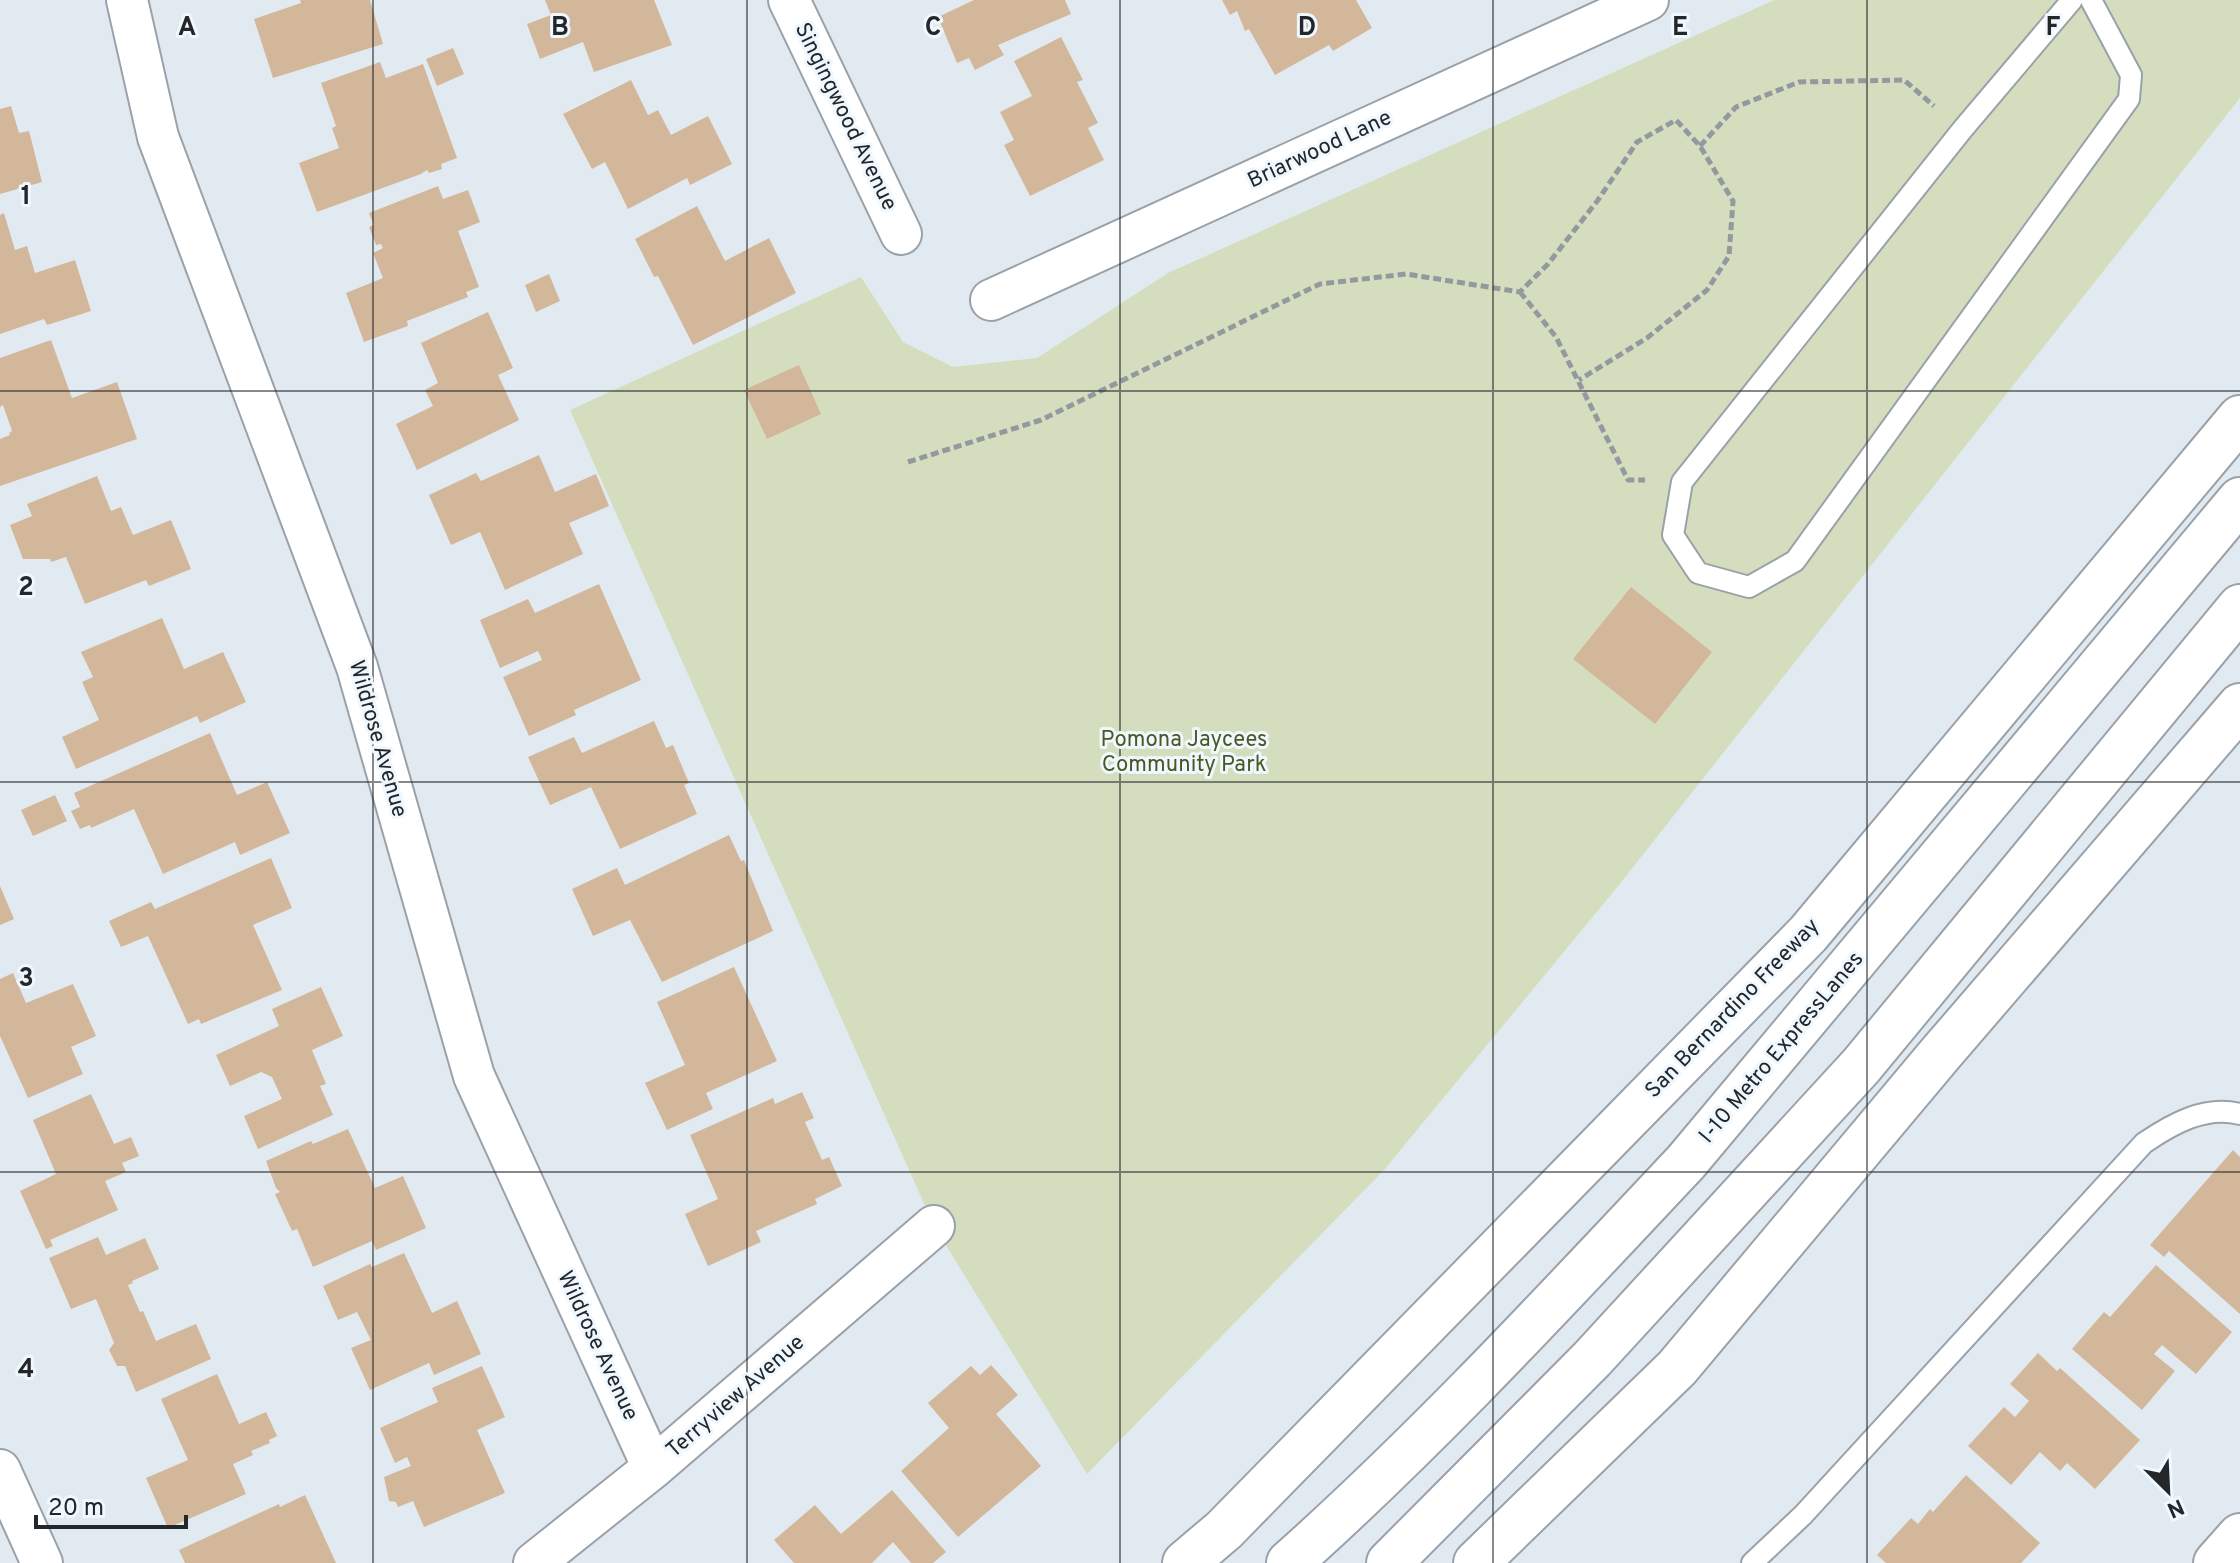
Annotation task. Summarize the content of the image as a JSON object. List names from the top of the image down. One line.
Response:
{"streets":{"main road":["San Bernardino Freeway","I-10 Metro ExpressLanes"],"street":["Singingwood Avenue","Briarwood Lane","Wildrose Avenue","Terryview Avenue"]},"crossings":[["Wildrose Avenue","Terryview Avenue"]],"parks":["Pomona Jaycees Community Park"],"scale_bar":"20 m","north":"bottom right","grid":{"columns":["A","B","C","D","E","F"],"rows":["1","2","3","4"]}}
